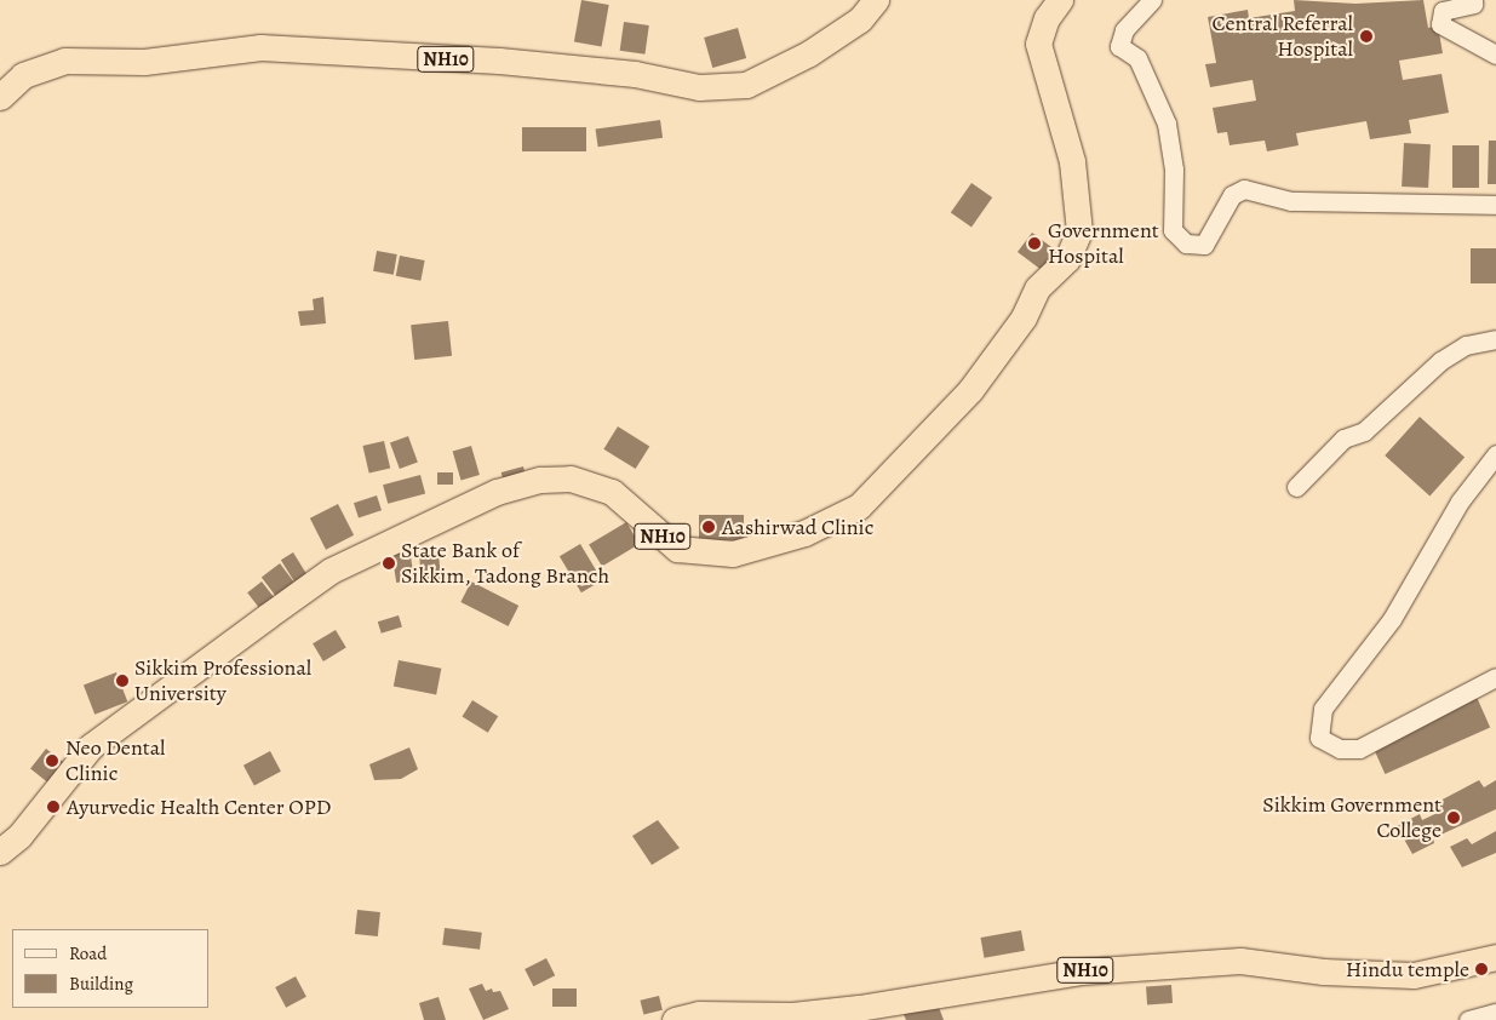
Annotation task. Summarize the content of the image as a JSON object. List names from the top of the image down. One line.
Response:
{"streets":{"highway":["NH10"]},"places":["Central Referral Hospital","Government Hospital","Aashirwad Clinic","State Bank of Sikkim, Tadong Branch","Sikkim Professional University","Neo Dental Clinic","Ayurvedic Health Center OPD","Sikkim Government College","Hindu temple"],"legend":["Road","Building"]}
